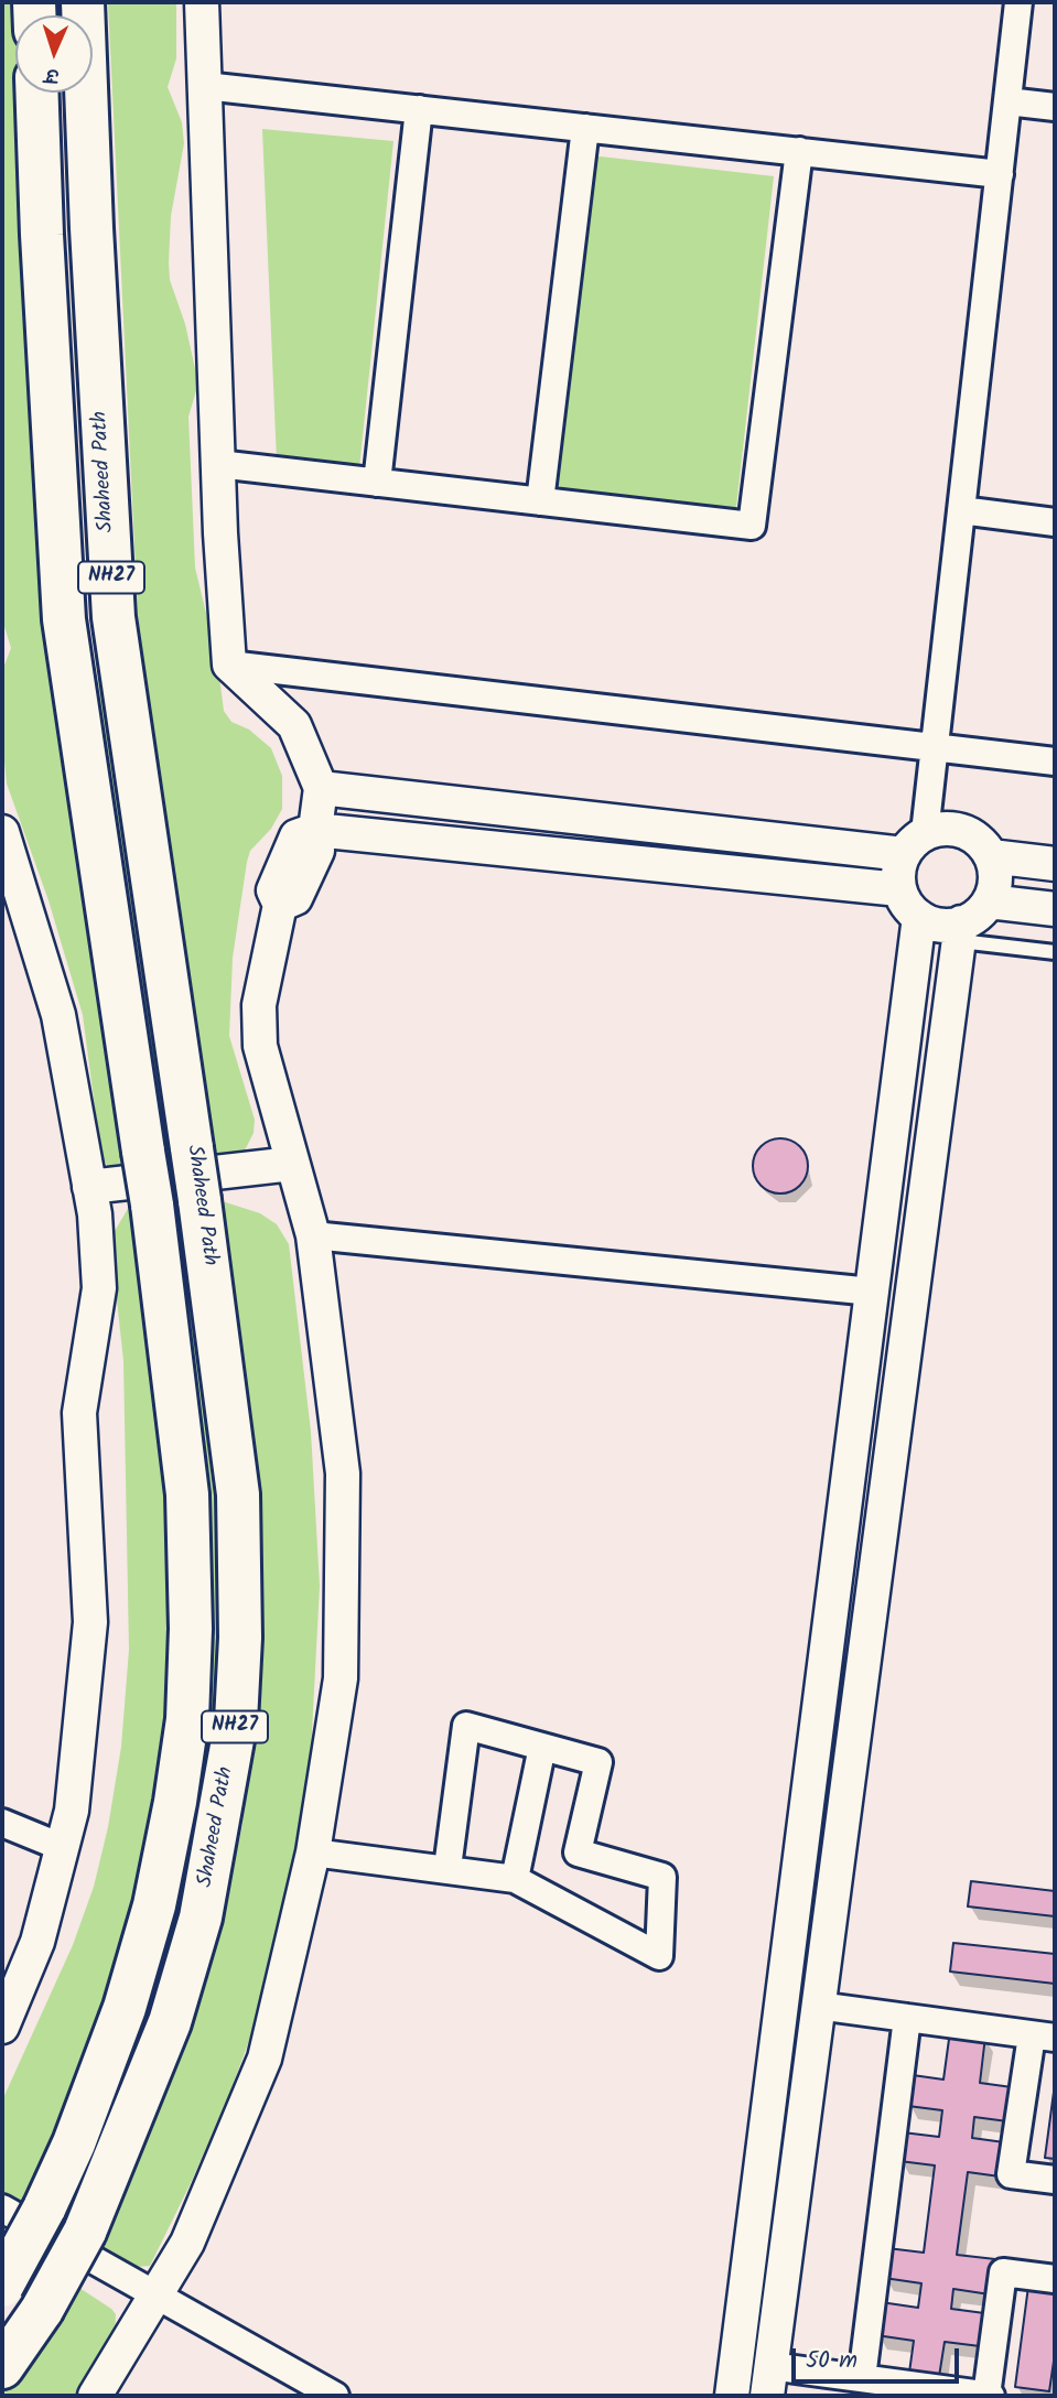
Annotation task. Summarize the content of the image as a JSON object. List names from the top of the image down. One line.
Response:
{"streets":{"highway":["Shaheed Path","NH27"]},"scale_bar":"50 m","north":"bottom"}
